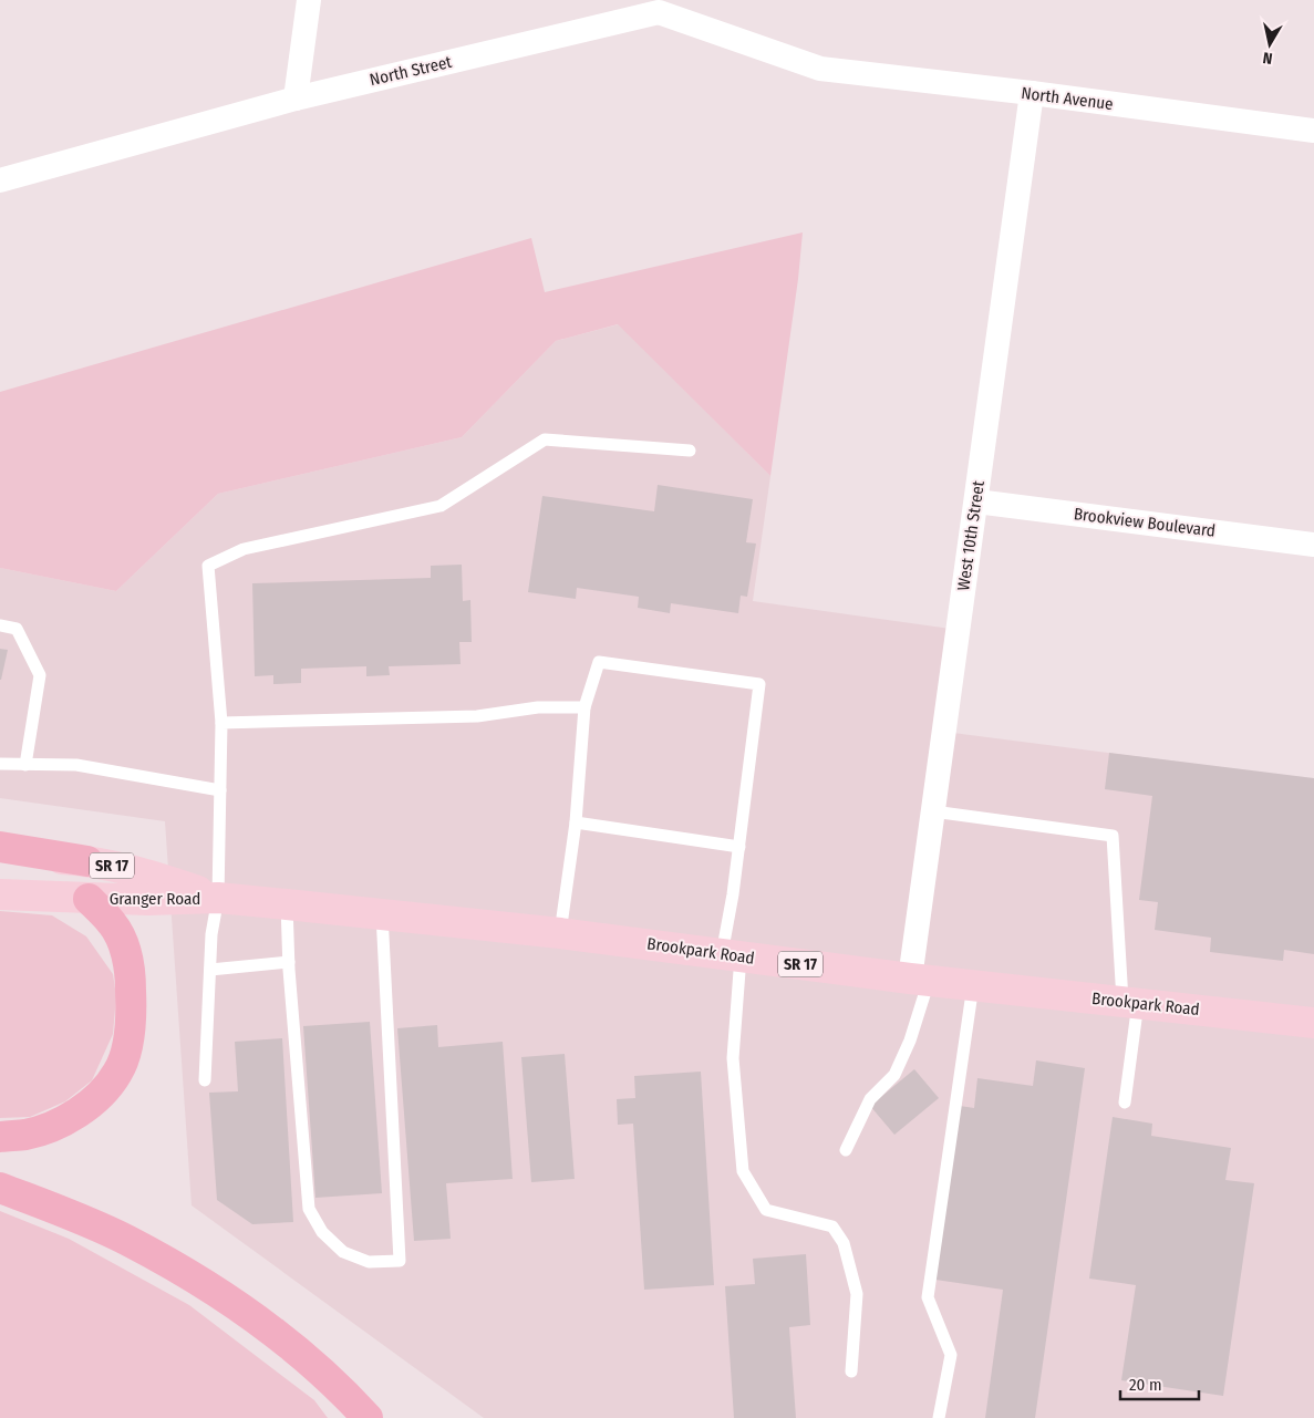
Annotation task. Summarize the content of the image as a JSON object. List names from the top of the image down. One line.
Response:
{"streets":{"main road":["SR 17","Granger Road","Brookpark Road"],"street":["North Street","North Avenue","Brookview Boulevard","West 10th Street"]},"crossings":[["North Street","North Avenue"],["North Avenue","West 10th Street"],["Brookview Boulevard","West 10th Street"],["West 10th Street","Brookpark Road"],["Granger Road","Brookpark Road"]],"scale_bar":"20 m","north":"bottom"}
